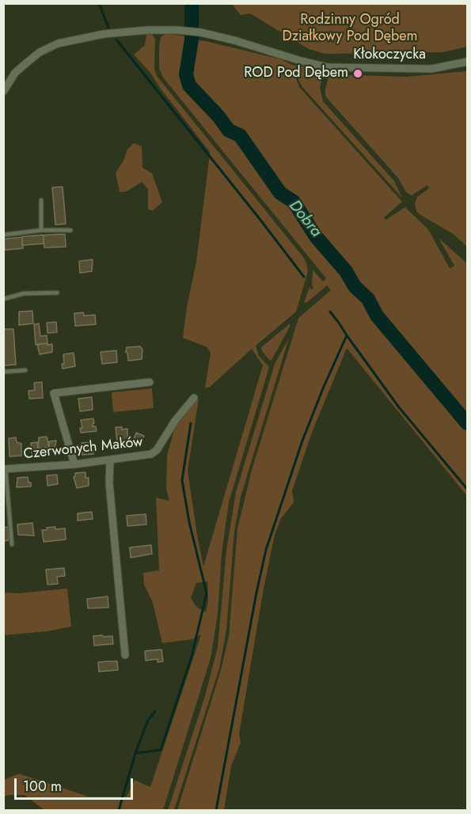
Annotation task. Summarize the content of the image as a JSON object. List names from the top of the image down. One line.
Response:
{"streets":{"street":["Kłokoczycka","Czerwonych Maków"]},"water":["Dobra"],"parks":["Rodzinny Ogród Działkowy Pod Dębem"],"places":["ROD Pod Dębem"],"scale_bar":"100 m"}
